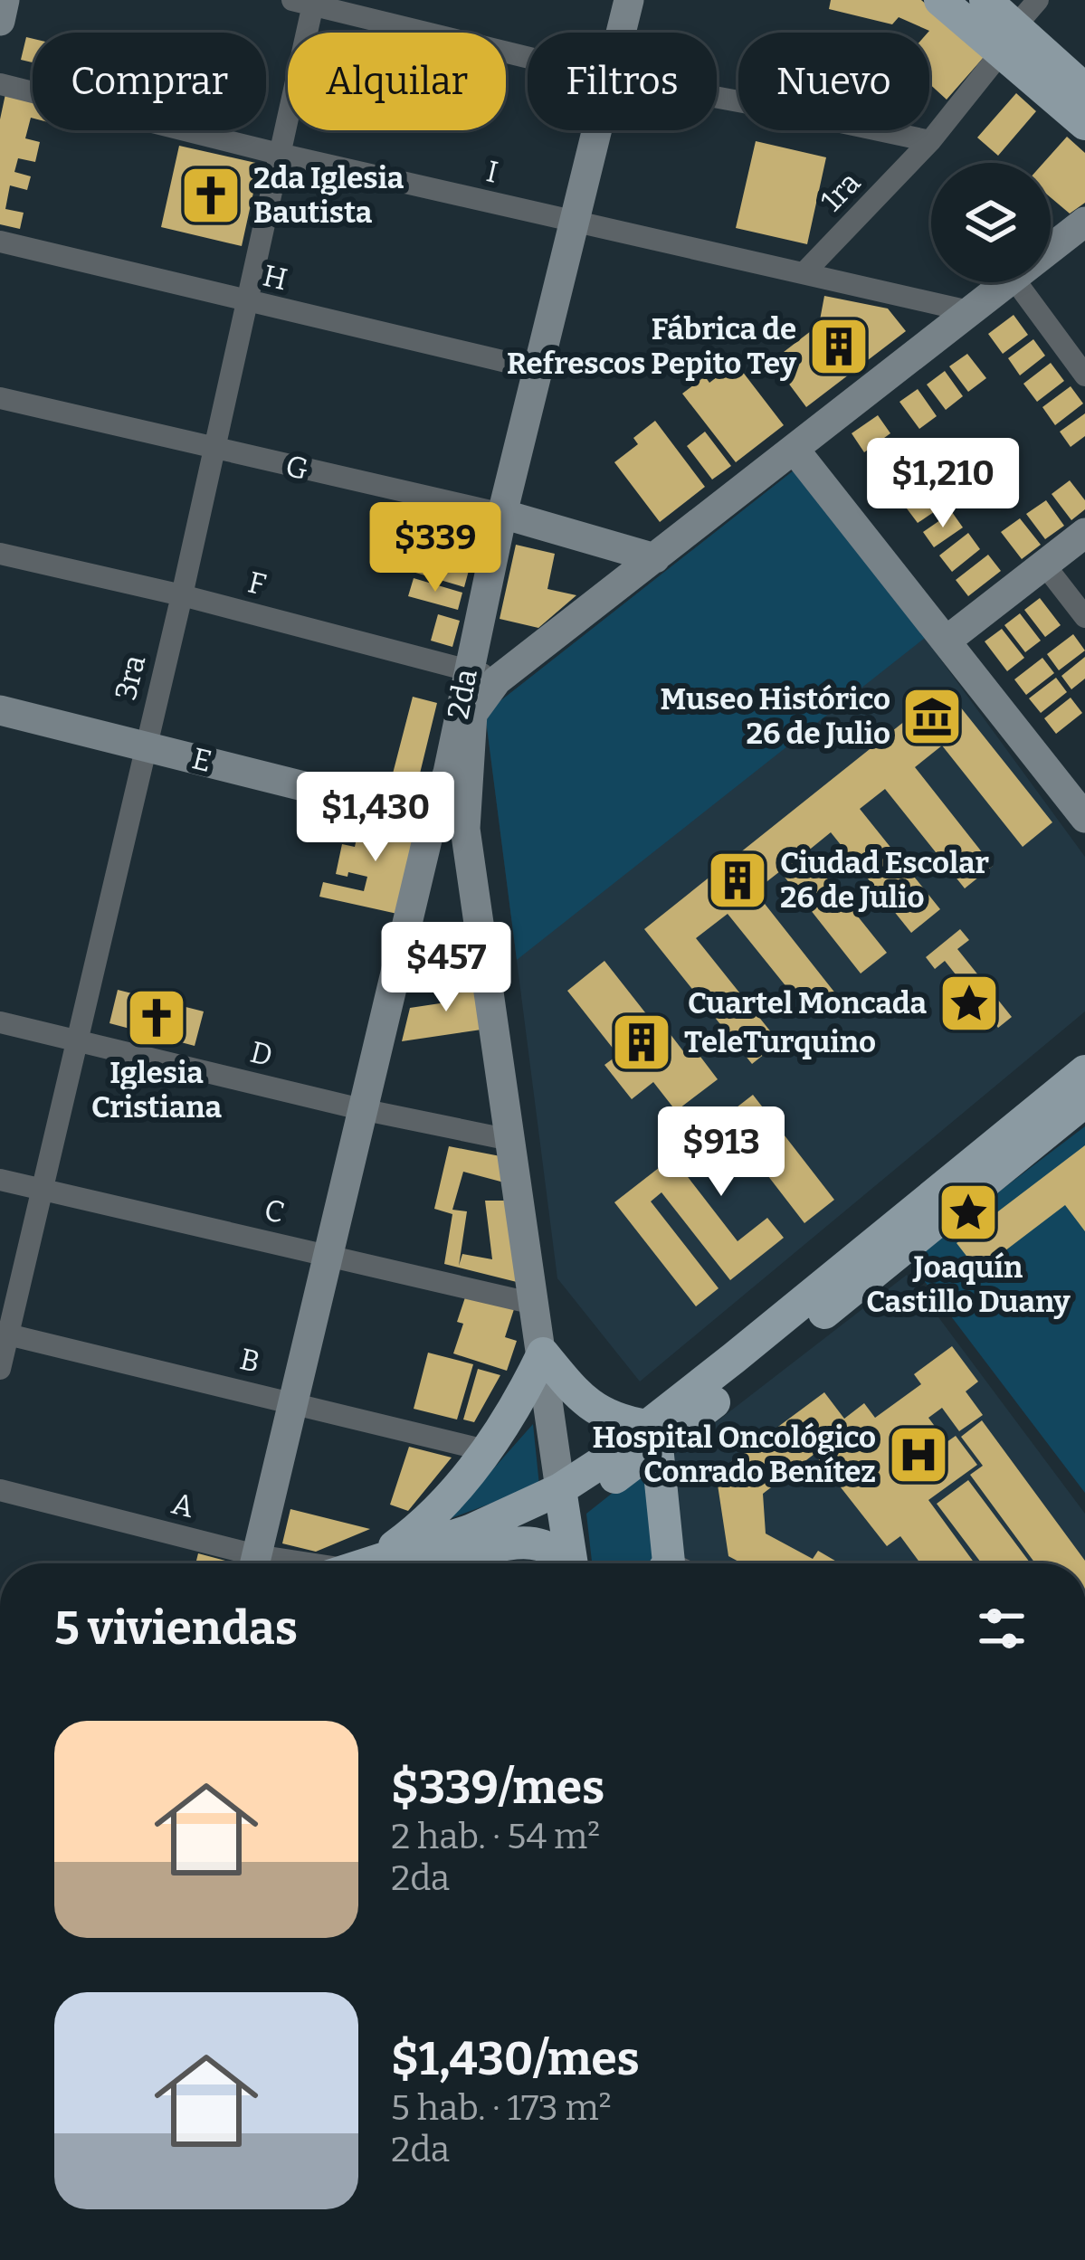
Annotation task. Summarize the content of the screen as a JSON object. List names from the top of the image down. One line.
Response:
{"streets":{"street":["I","1ra","H","G","F","3ra","2da","E","D","C","B","A"]},"crossings":[["I","1ra"],["I","3ra"],["I","2da"],["H","3ra"],["H","2da"],["G","3ra"],["G","2da"],["F","3ra"],["F","2da"],["3ra","E"],["3ra","D"],["3ra","C"],["3ra","B"],["2da","E"],["2da","D"],["2da","C"],["2da","B"]],"places":{"church":["2da Iglesia Bautista","Iglesia Cristiana"],"building":["Fábrica de Refrescos Pepito Tey","Ciudad Escolar 26 de Julio","TeleTurquino"],"museum":["Museo Histórico 26 de Julio"],"place":["Cuartel Moncada","Joaquín Castillo Duany"],"hospital":["Hospital Oncológico Conrado Benítez"]},"page":{"chip":["Comprar","Alquilar","Filtros","Nuevo"],"price":["$1,210","$339","$1,430","$457","$913"],"heading":"5 viviendas","list":[{"name":"$339/mes","note":"2 hab. · 54 m² · 2da"},{"name":"$1,430/mes","note":"5 hab. · 173 m² · 2da"}]}}
